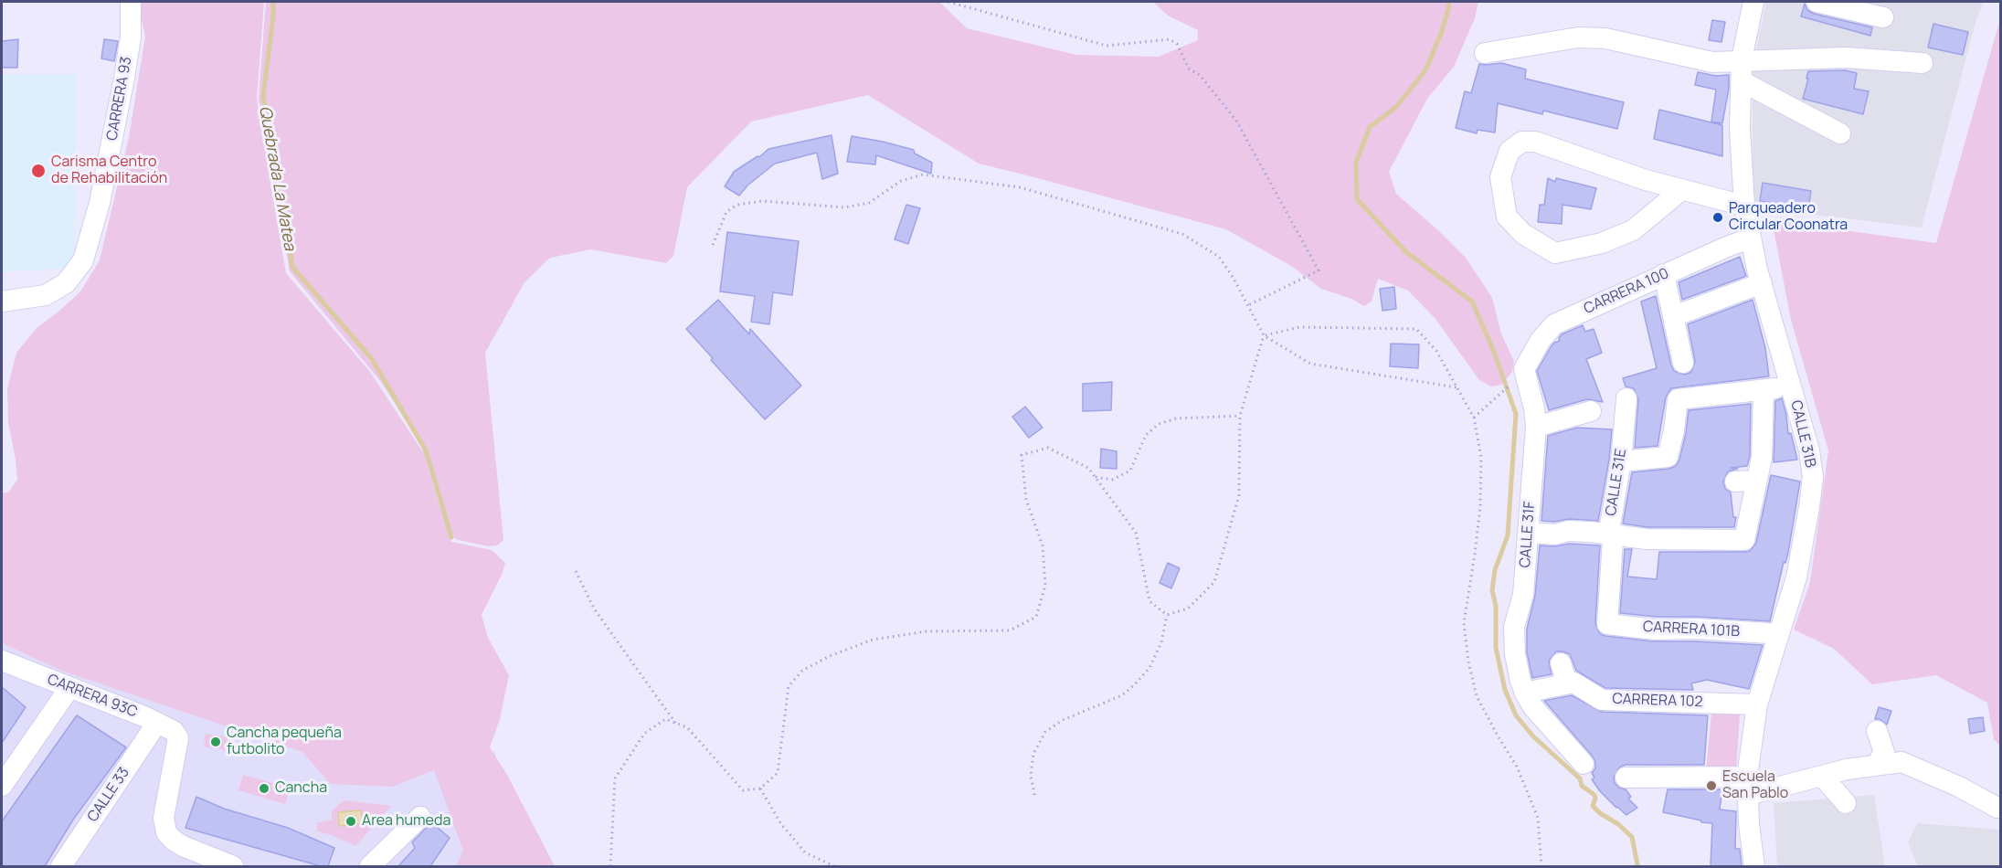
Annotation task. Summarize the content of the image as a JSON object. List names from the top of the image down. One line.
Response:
{"streets":{"street":["CARRERA 93","CARRERA 100","CALLE 31B","CALLE 31E","CALLE 31F","CARRERA 101B","CARRERA 93C","CARRERA 102","CALLE 33"]},"crossings":[["CARRERA 100","CALLE 31B"],["CARRERA 100","CALLE 31F"],["CALLE 31B","CARRERA 102"],["CALLE 31E","CARRERA 101B"],["CARRERA 93C","CALLE 33"]],"water":["Quebrada La Matea"],"places":["Carisma Centro de Rehabilitación","Parqueadero Circular Coonatra","Cancha pequeña futbolito","Escuela San Pablo","Cancha","Area humeda"]}
